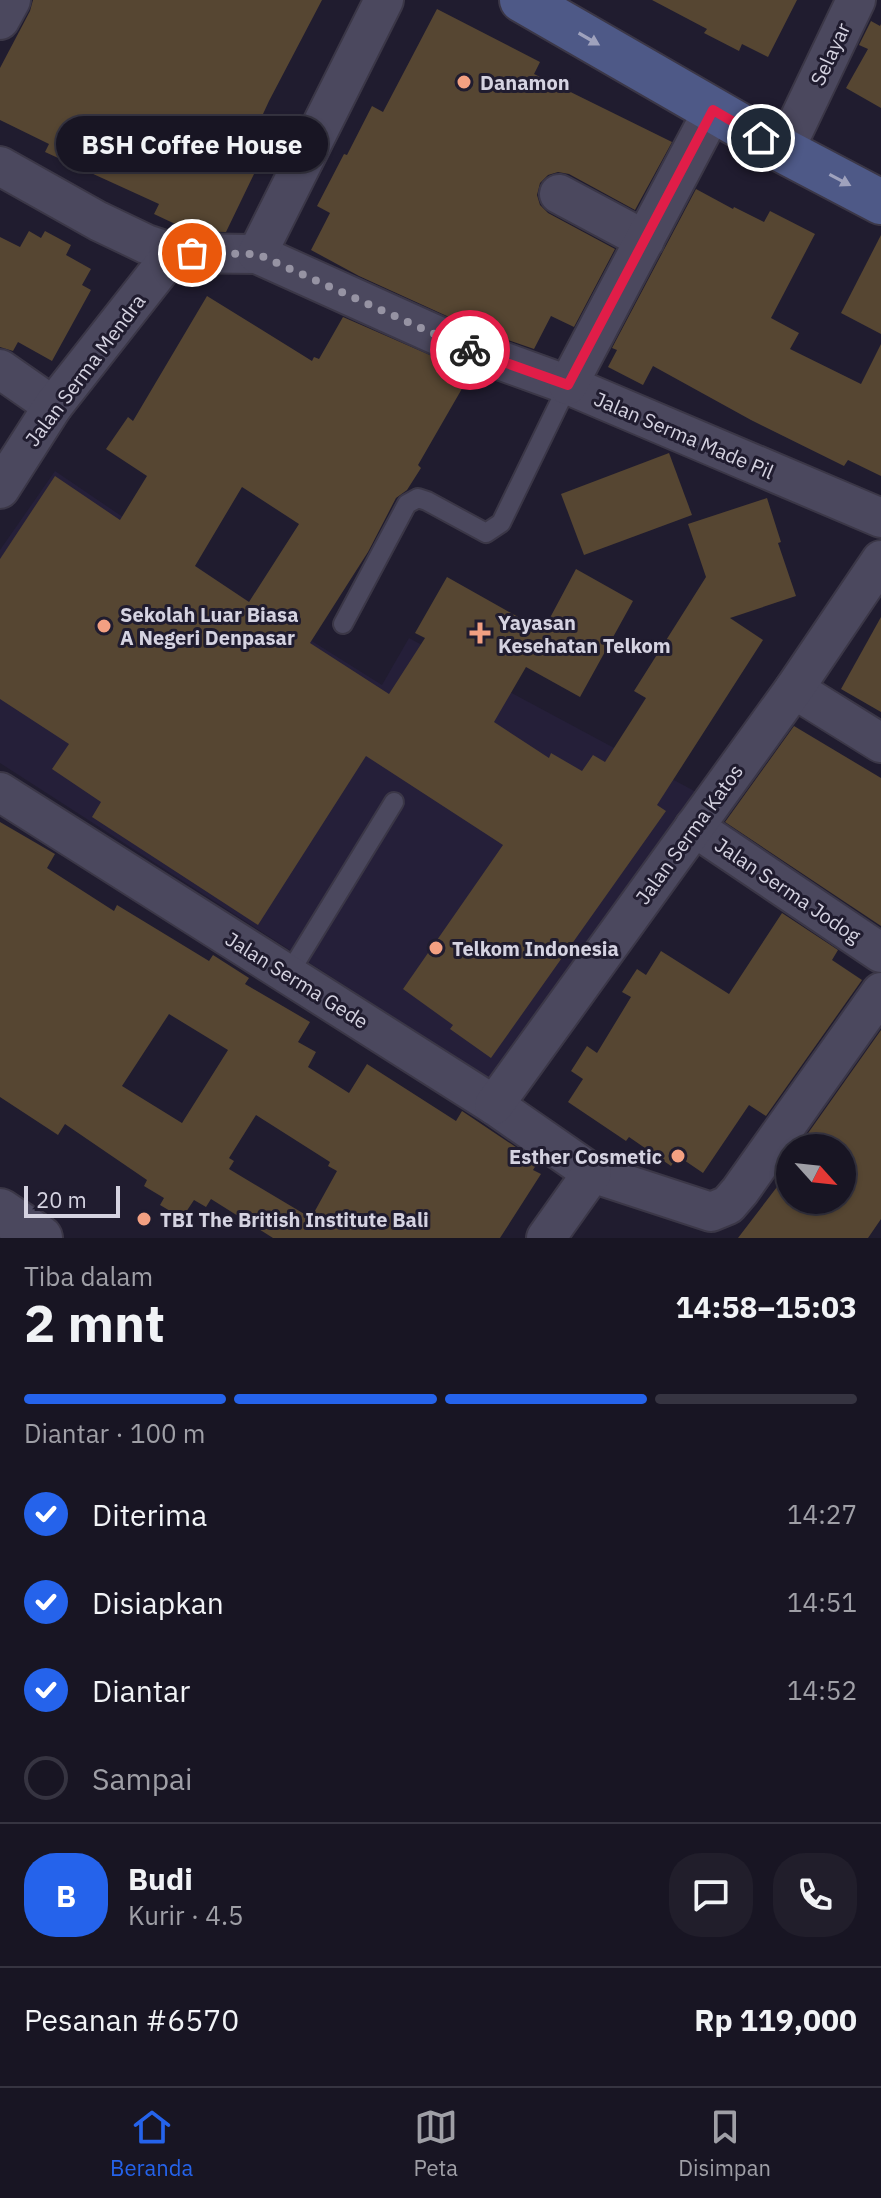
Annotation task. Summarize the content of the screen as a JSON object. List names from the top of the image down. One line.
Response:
{"streets":{"street":["Selayar","Jalan Serma Mendra","Jalan Serma Made Pil","Jalan Serma Katos","Jalan Serma Jodog","Jalan Serma Gede"]},"crossings":[["Jalan Serma Mendra","Jalan Serma Made Pil"],["Jalan Serma Katos","Jalan Serma Jodog"],["Jalan Serma Katos","Jalan Serma Gede"]],"places":{"other":["Danamon","BSH Coffee House","Sekolah Luar Biasa A Negeri Denpasar","Telkom Indonesia","Esther Cosmetic","TBI The British Institute Bali"],"health":["Yayasan Kesehatan Telkom"]},"scale_bar":"20 m","north":"bottom right","page":{"bubble":"BSH Coffee House","scale":"20 m","heading":["2 mnt","Tiba dalam","14:58–15:03"],"panel":["Budi","Kurir · 4.5","Pesanan #6570","Rp 119,000"],"bar":"Diantar · 100 m","list":[["Diterima","14:27"],["Disiapkan","14:51"],["Diantar","14:52"],"Sampai"],"round":"B","tabs":["Beranda","Peta","Disimpan"]}}
